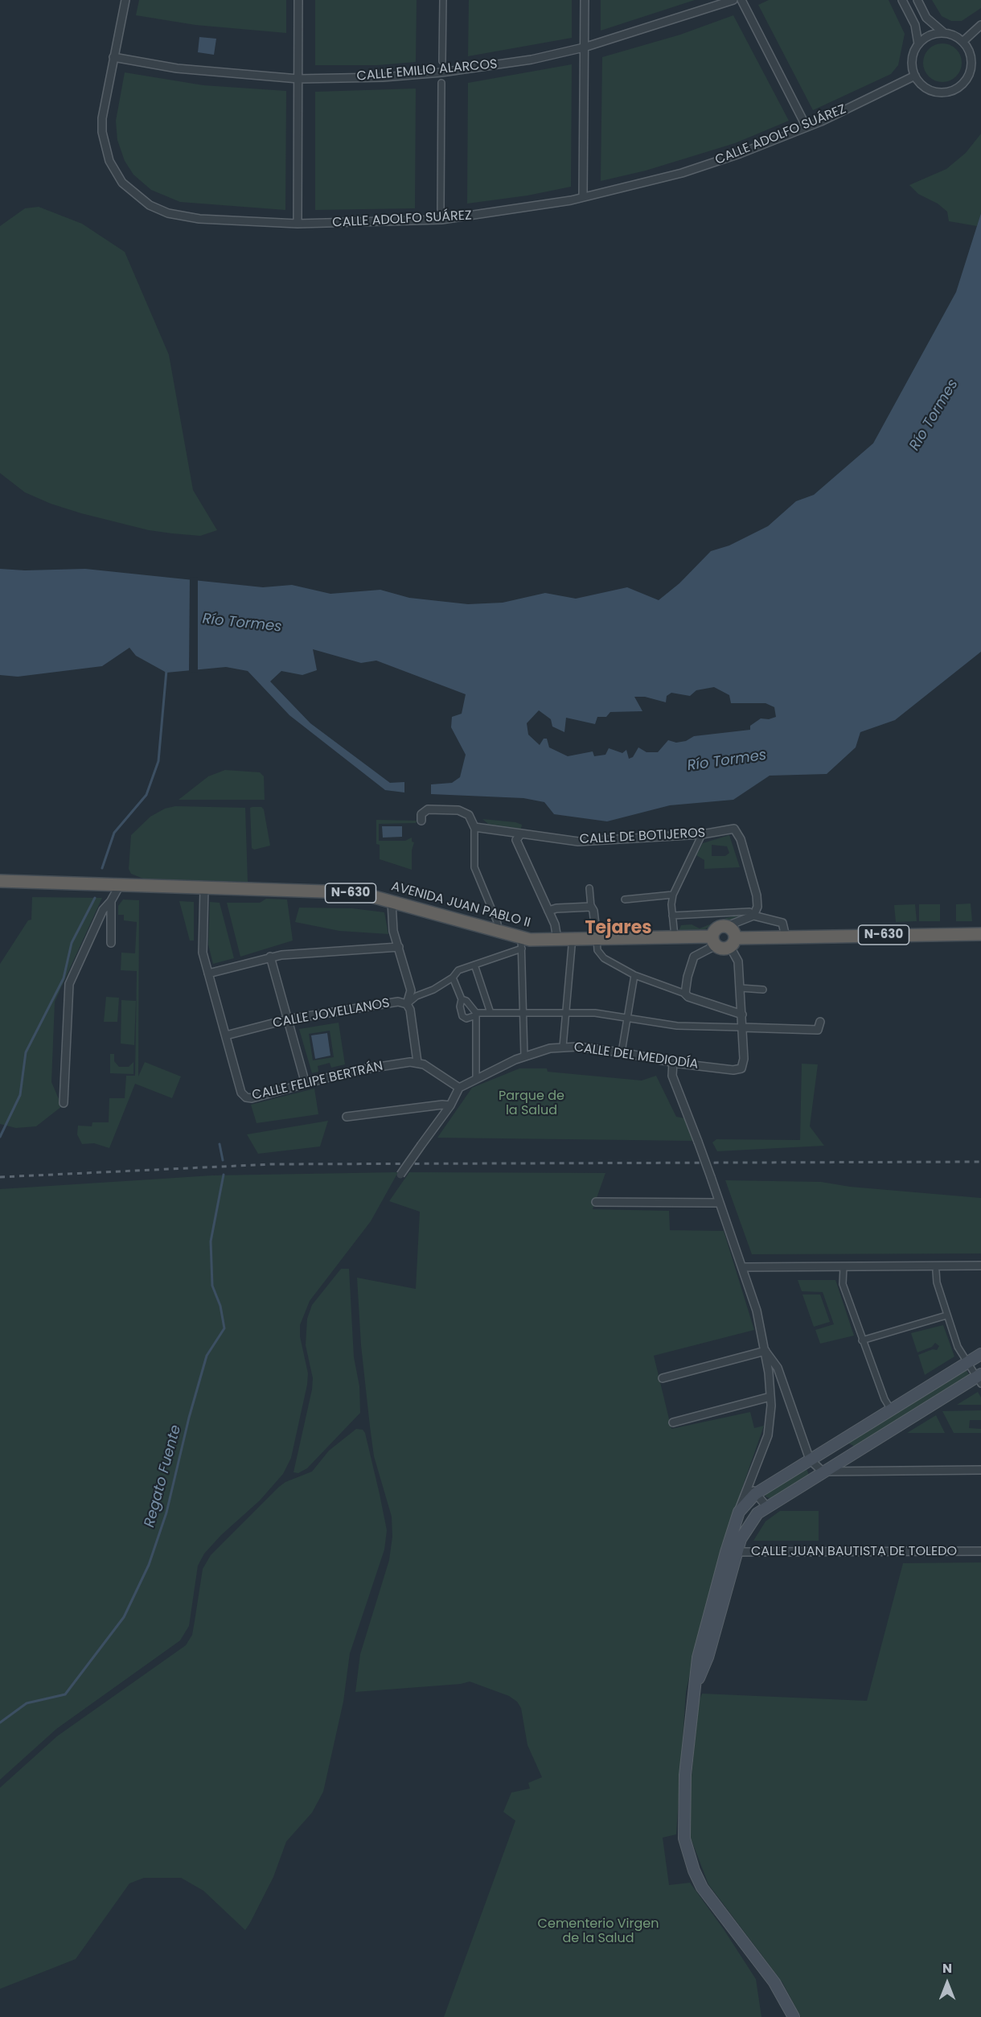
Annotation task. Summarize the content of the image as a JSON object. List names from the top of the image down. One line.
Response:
{"streets":{"highway":["N-630","AVENIDA JUAN PABLO II"],"street":["CALLE EMILIO ALARCOS","CALLE ADOLFO SUÁREZ","CALLE DE BOTIJEROS","CALLE JOVELLANOS","CALLE DEL MEDIODÍA","CALLE FELIPE BERTRÁN","CALLE JUAN BAUTISTA DE TOLEDO"]},"crossings":[["CALLE EMILIO ALARCOS","CALLE ADOLFO SUÁREZ"],["N-630","AVENIDA JUAN PABLO II"],["AVENIDA JUAN PABLO II","CALLE JOVELLANOS"],["CALLE JOVELLANOS","CALLE FELIPE BERTRÁN"]],"districts":["Tejares"],"water":["Río Tormes","Regato Fuente"],"parks":["Parque de la Salud","Cementerio Virgen de la Salud"],"north":"top"}
